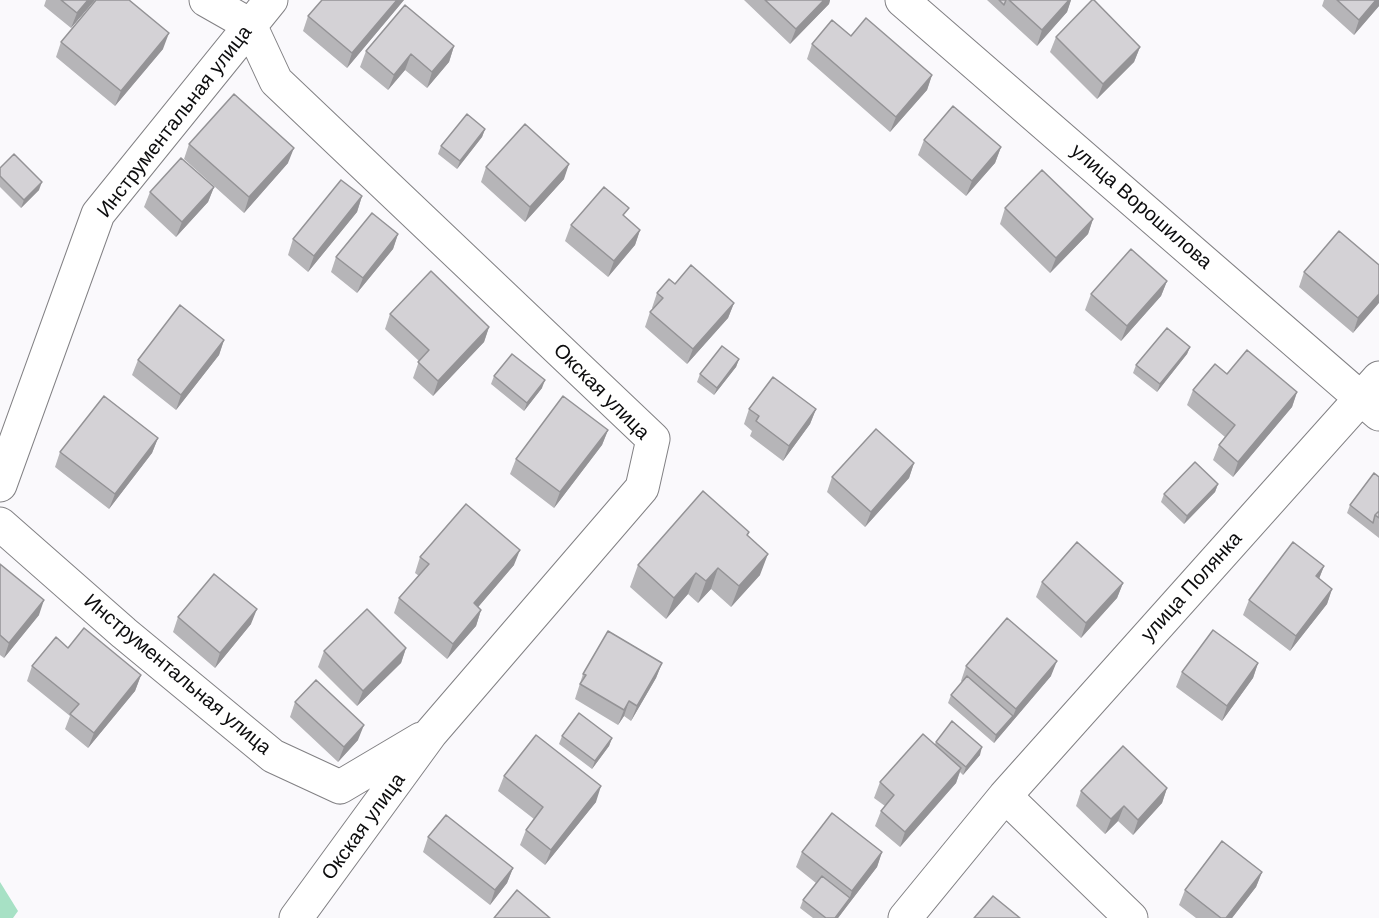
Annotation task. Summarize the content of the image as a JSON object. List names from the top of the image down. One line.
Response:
{"streets":{"street":["Инструментальная улица","улица Ворошилова","Окская улица","улица Полянка"]},"crossings":[["Инструментальная улица","Окская улица"],["улица Ворошилова","улица Полянка"]]}
